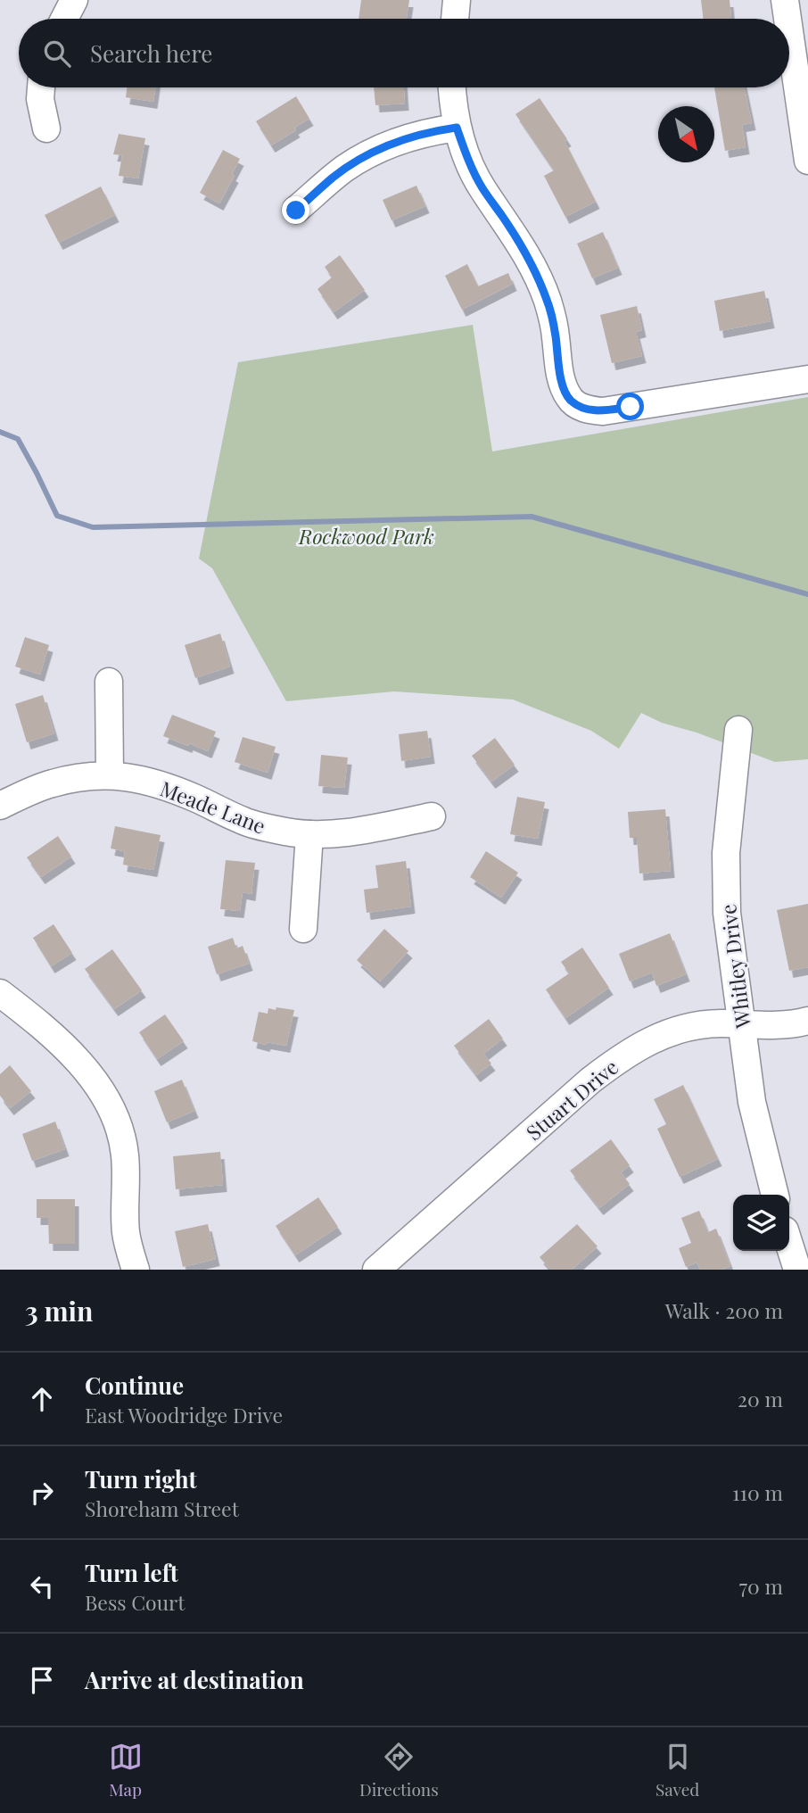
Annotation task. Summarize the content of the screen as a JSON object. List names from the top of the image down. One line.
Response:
{"streets":{"street":["Meade Lane","Whitley Drive","Stuart Drive"]},"crossings":[["Whitley Drive","Stuart Drive"]],"parks":["Rockwood Park"],"north":"bottom right","page":{"search":"Search here","heading":["3 min","Walk · 200 m"],"list":[["Continue","East Woodridge Drive","20 m"],["Turn right","Shoreham Street","110 m"],["Turn left","Bess Court","70 m"],"Arrive at destination"],"nav":["Map","Directions","Saved"]}}
